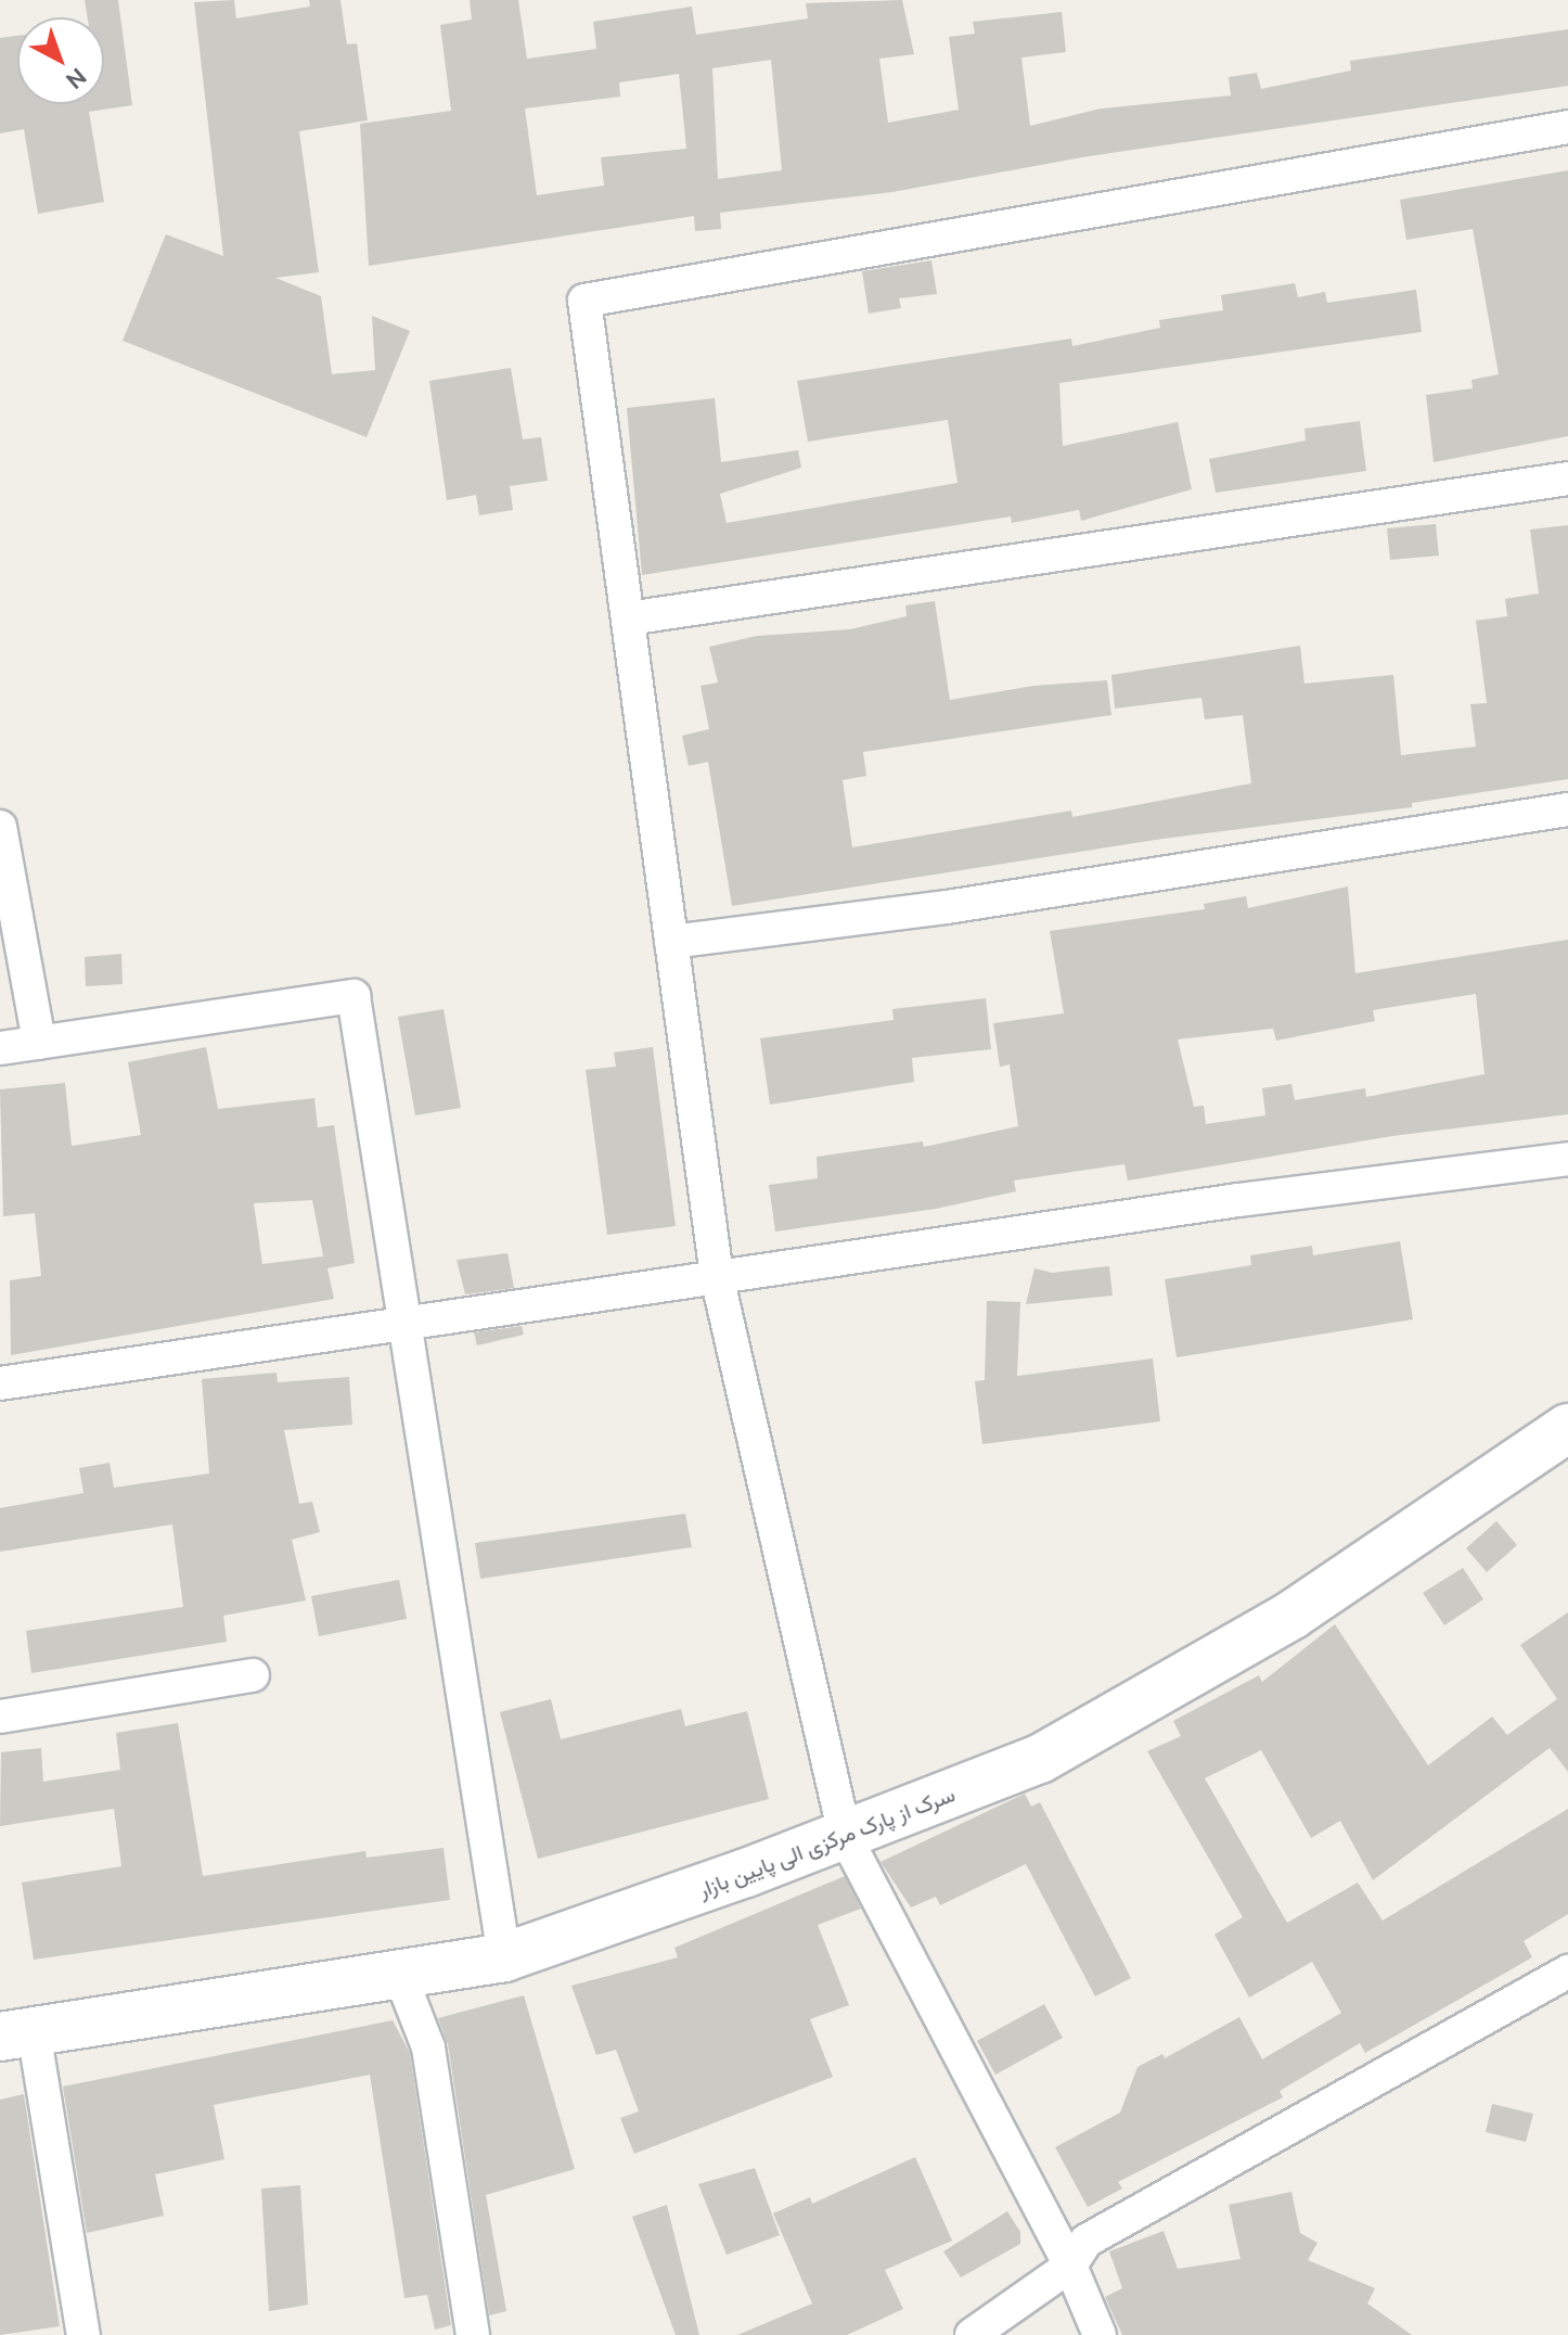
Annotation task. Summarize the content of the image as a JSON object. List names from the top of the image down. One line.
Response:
{"streets":{"main road":["سرک از پارک مرکزی الی پایین بازار"]},"north":"bottom right"}
